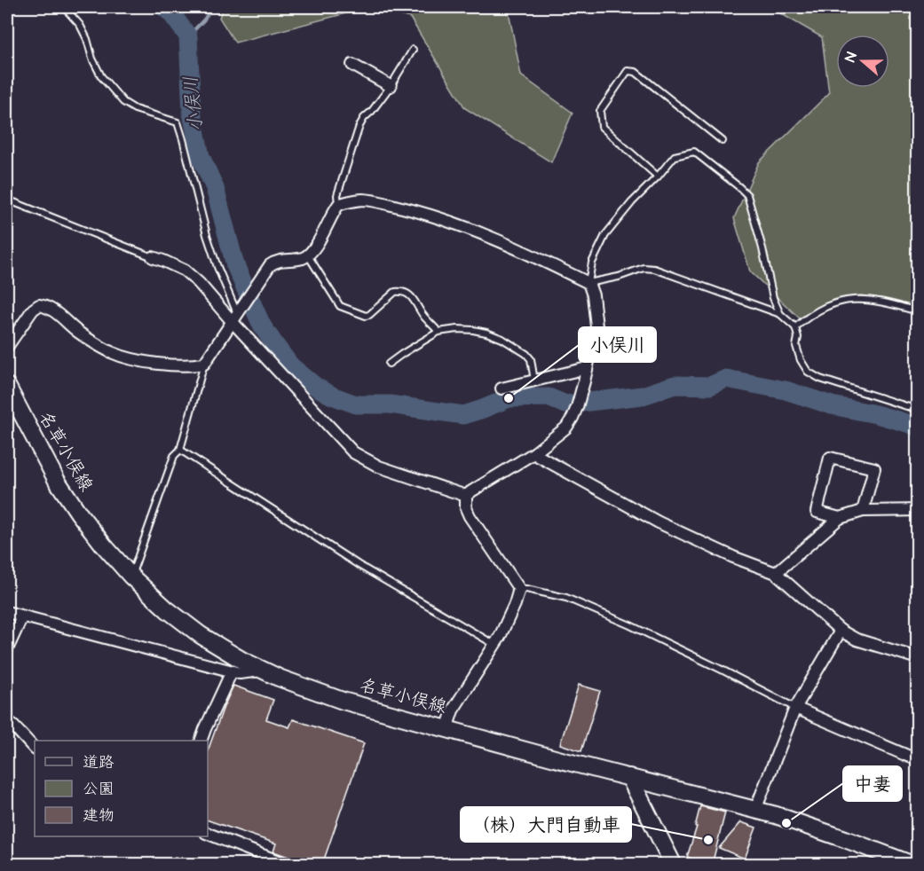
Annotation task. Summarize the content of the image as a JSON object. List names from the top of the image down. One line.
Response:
{"streets":{"main road":["名草小俣線"]},"water":["小俣川"],"places":["小俣川","中妻","（株）大門自動車"],"legend":["道路","公園","建物"],"north":"left"}
